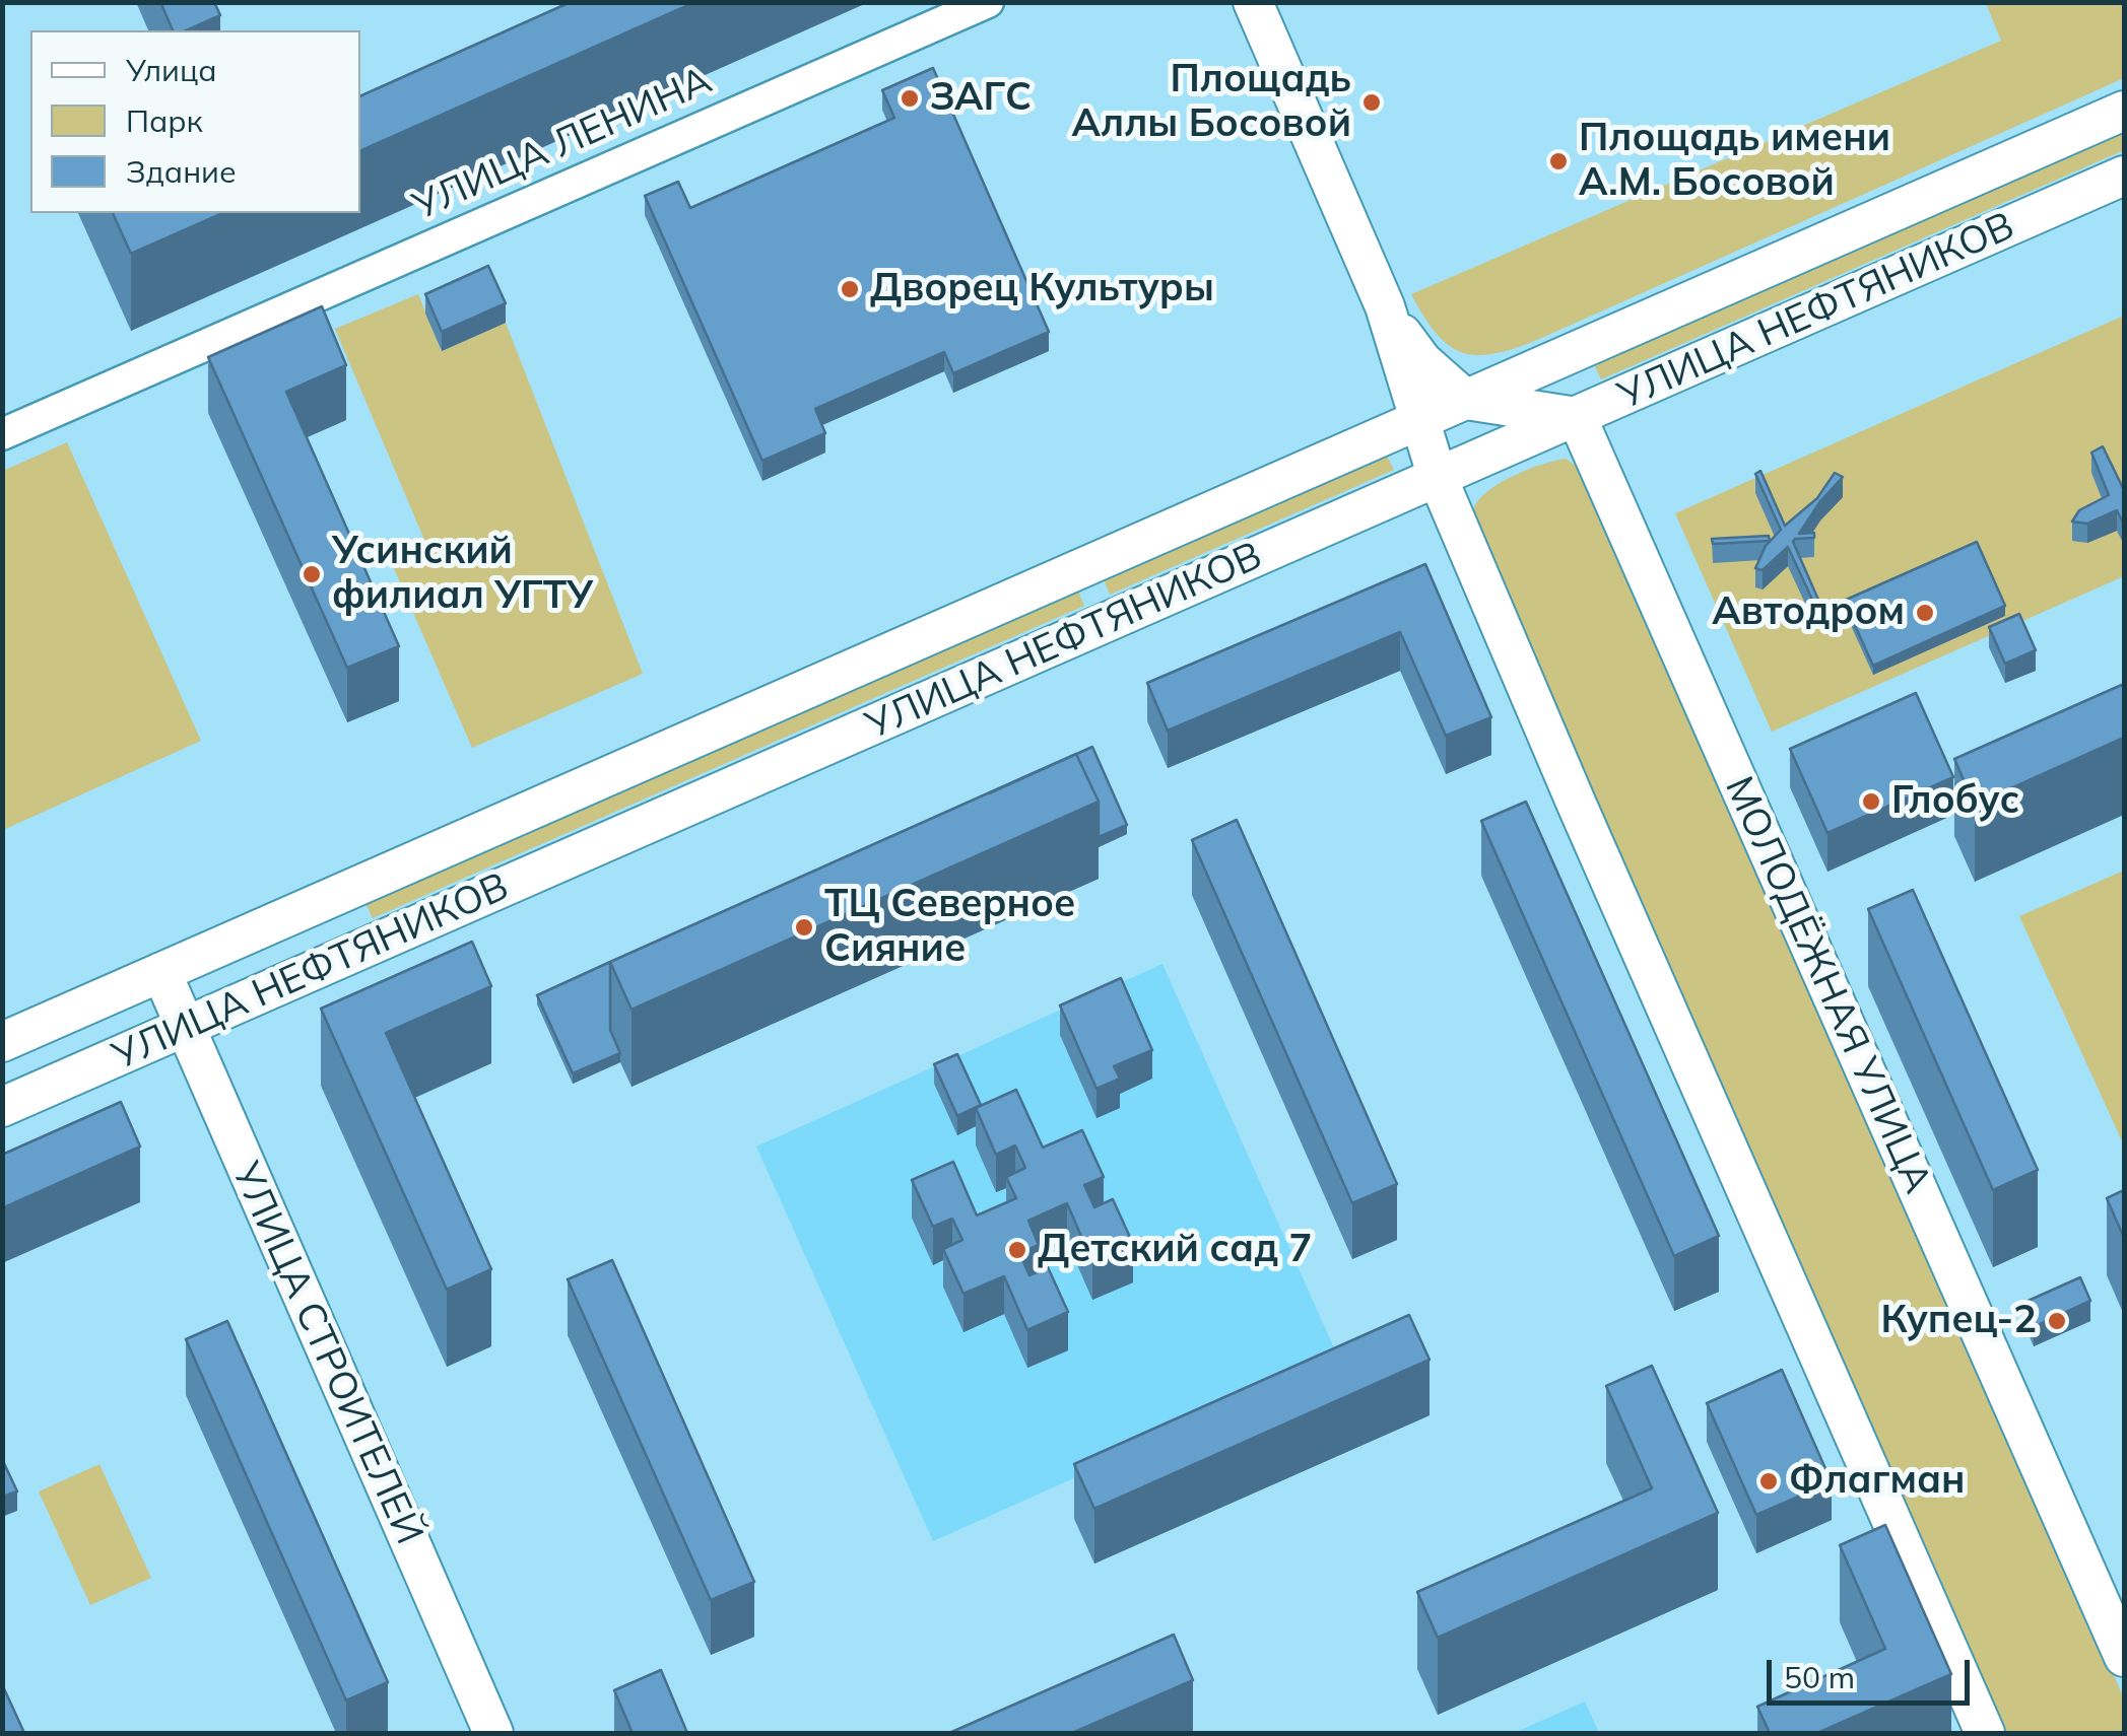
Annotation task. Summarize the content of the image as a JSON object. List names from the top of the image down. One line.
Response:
{"streets":{"main road":["УЛИЦА НЕФТЯНИКОВ","МОЛОДЁЖНАЯ УЛИЦА","УЛИЦА СТРОИТЕЛЕЙ"],"street":["УЛИЦА ЛЕНИНА"]},"crossings":[["УЛИЦА НЕФТЯНИКОВ","МОЛОДЁЖНАЯ УЛИЦА"],["УЛИЦА НЕФТЯНИКОВ","УЛИЦА СТРОИТЕЛЕЙ"]],"places":["ЗАГС","Площадь Аллы Босовой","Площадь имени А.М. Босовой","Дворец Культуры","Усинский филиал УГТУ","Автодром","Глобус","ТЦ Северное Сияние","Детский сад 7","Купец-2","Флагман"],"legend":["Улица","Парк","Здание"],"scale_bar":"50 m"}
